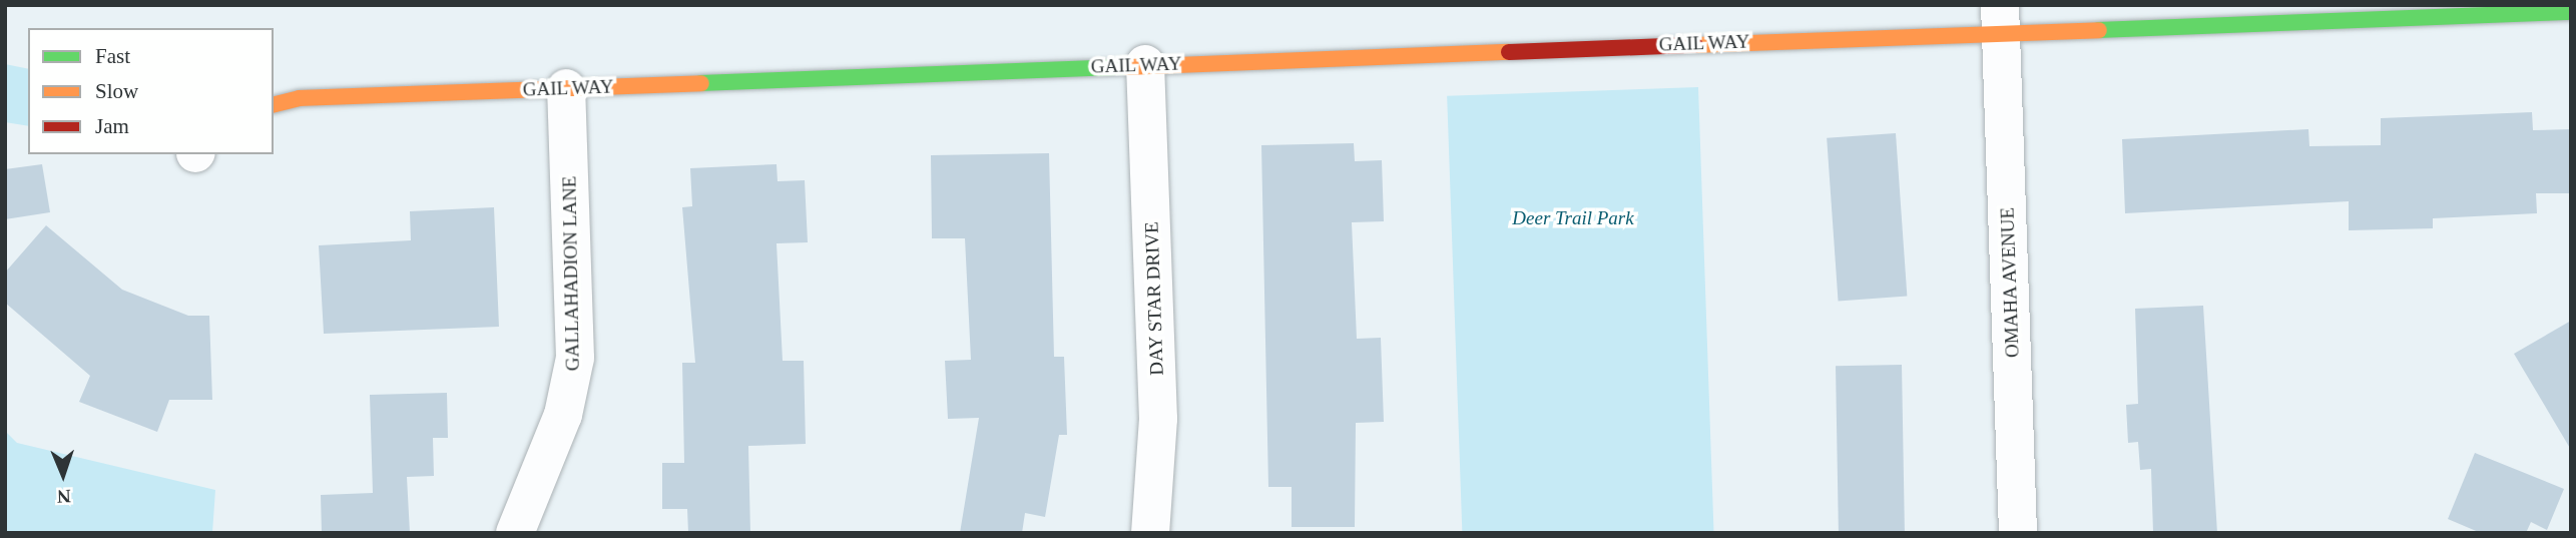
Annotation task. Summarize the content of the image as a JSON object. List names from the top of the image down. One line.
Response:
{"streets":{"street":["GAIL WAY","GALLAHADION LANE","OMAHA AVENUE","DAY STAR DRIVE"]},"crossings":[["GAIL WAY","GALLAHADION LANE"],["GAIL WAY","OMAHA AVENUE"],["GAIL WAY","DAY STAR DRIVE"]],"parks":["Deer Trail Park"],"legend":["Fast","Slow","Jam"],"north":"bottom"}
